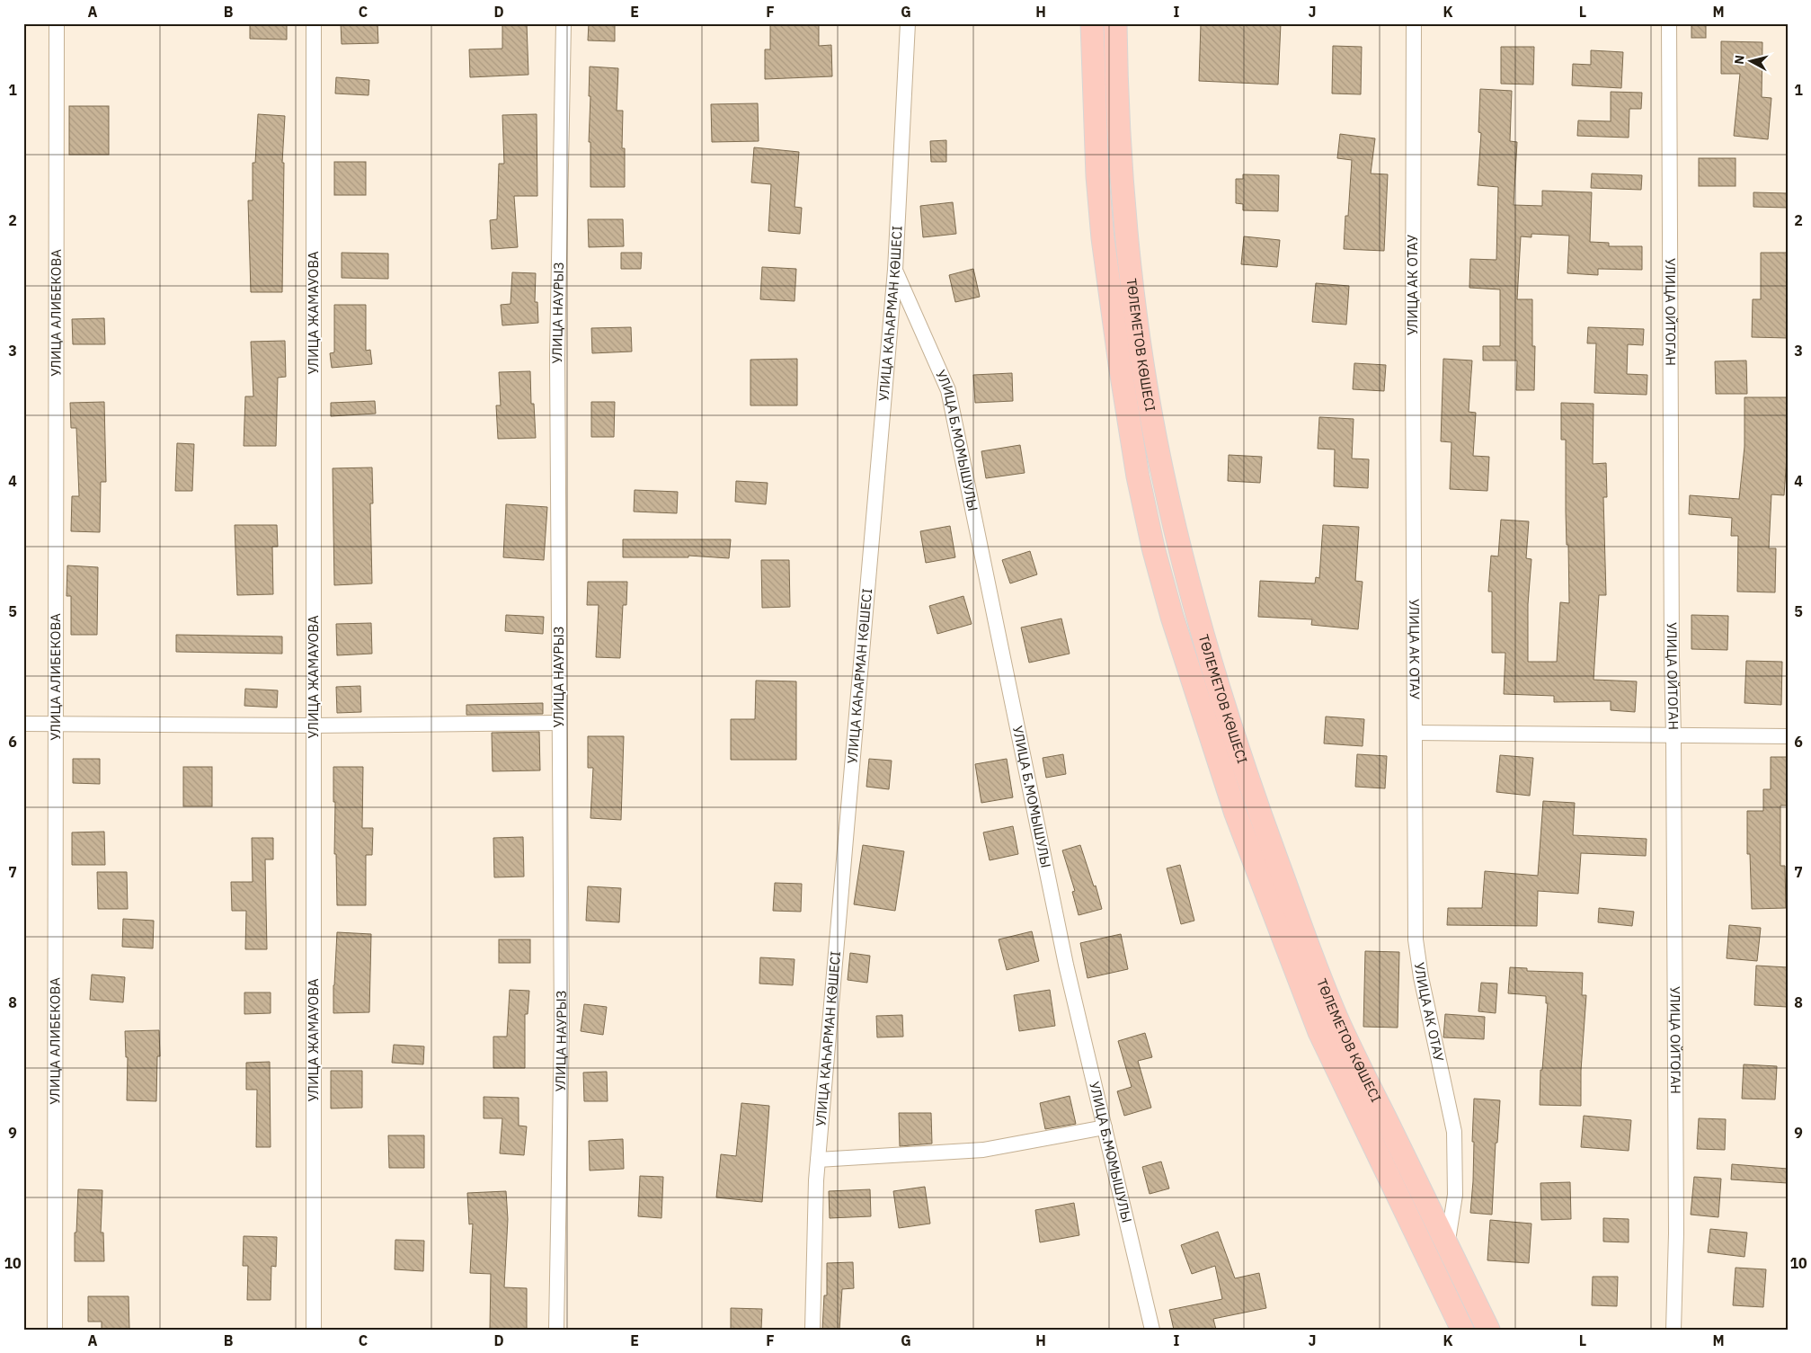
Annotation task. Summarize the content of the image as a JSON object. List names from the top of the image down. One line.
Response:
{"streets":{"main road":["ТӨЛЕМЕТОВ КӨШЕСІ"],"street":["УЛИЦА АК ОТАУ","УЛИЦА АЛИБЕКОВА","УЛИЦА ЖАМАУОВА","УЛИЦА НАУРЫЗ","УЛИЦА ОЙТОГАН","УЛИЦА КАҺАРМАН КӨШЕСІ","УЛИЦА Б.МОМЫШУЛЫ"]},"crossings":[["УЛИЦА АК ОТАУ","ТӨЛЕМЕТОВ КӨШЕСІ"],["УЛИЦА КАҺАРМАН КӨШЕСІ","УЛИЦА Б.МОМЫШУЛЫ"]],"north":"left","grid":{"columns":["A","B","C","D","E","F","G","H","I","J","K","L","M"],"rows":["1","2","3","4","5","6","7","8","9","10"]}}
